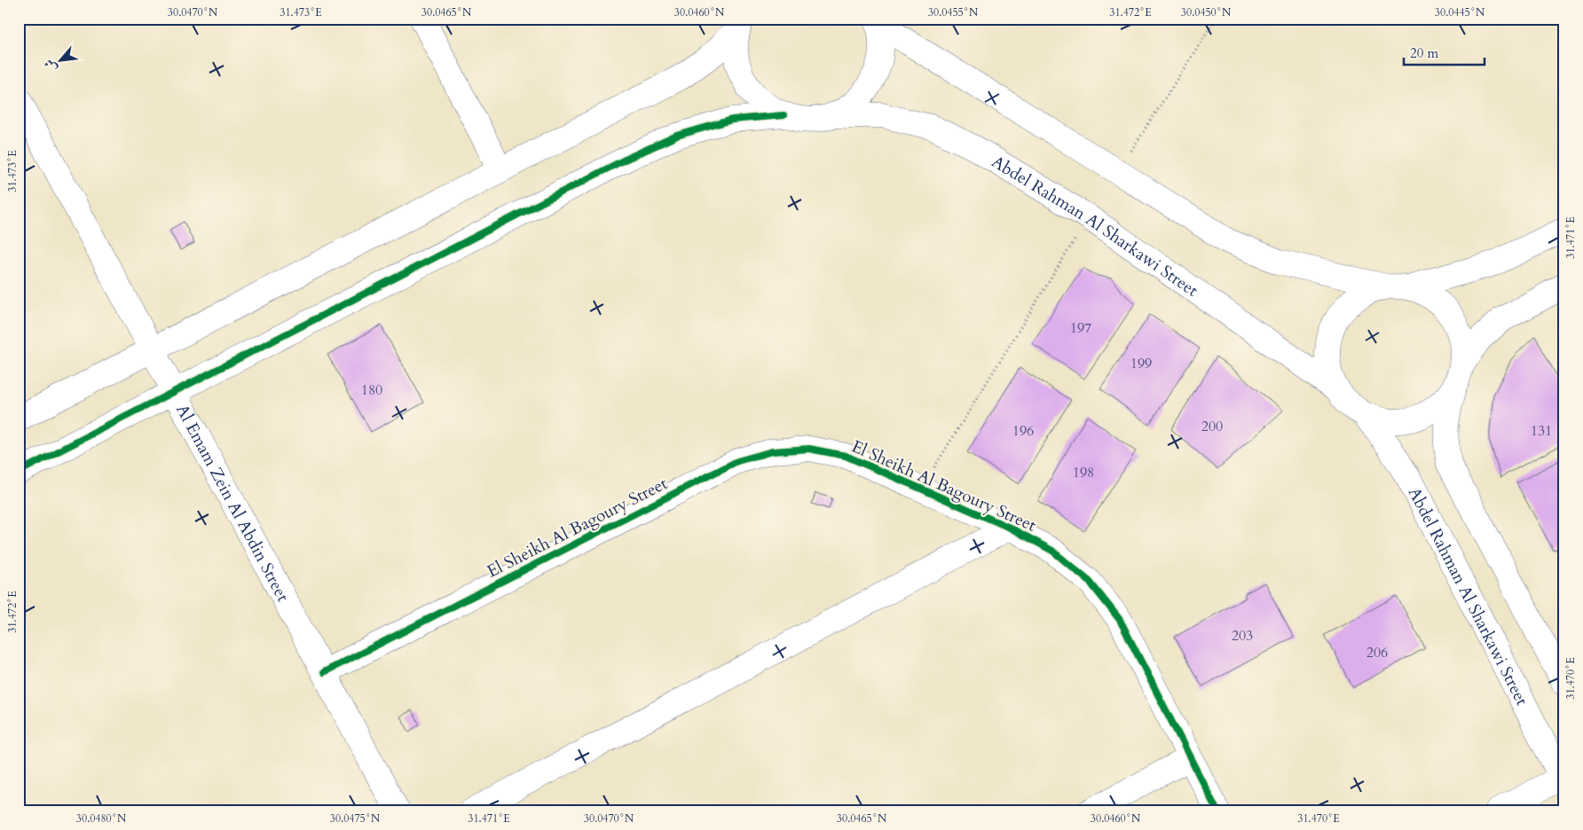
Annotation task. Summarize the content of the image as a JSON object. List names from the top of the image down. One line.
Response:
{"streets":{"street":["Abdel Rahman Al Sharkawi Street","El Sheikh Al Bagoury Street","Al Emam Zein Al Abdin Street"]},"crossings":[["El Sheikh Al Bagoury Street","Al Emam Zein Al Abdin Street"]],"house_numbers":["197","199","180","200","196","131","198","203","206"],"scale_bar":"20 m","north":"bottom left","coordinates":["30.0470°N","31.473°E","30.0465°N","30.0460°N","30.0455°N","31.472°E","30.0450°N","30.0445°N","31.471°E","31.470°E","30.0480°N","30.0475°N"]}
